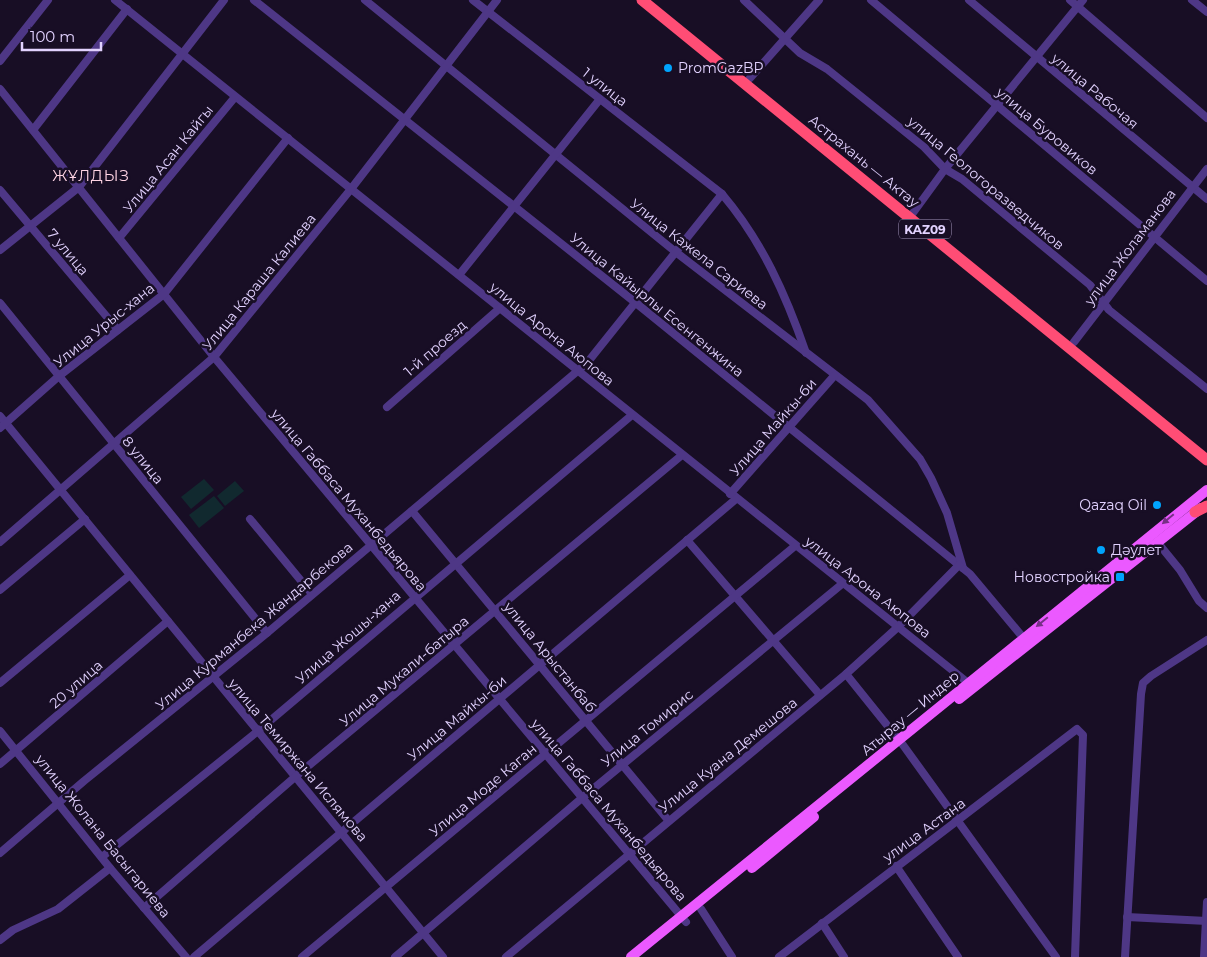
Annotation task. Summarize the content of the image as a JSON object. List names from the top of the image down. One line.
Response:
{"streets":{"highway":["Астрахань — Актау","KAZ09"],"main road":["Атырау — Индер"],"street":["1 улица","улица Рабочая","улица Буровиков","Улица Асан Кайгы","улица Геологоразведчиков","улица Жоламанова","7 улица","Улица Кажела Сариева","Улица Караша Калиева","Улица Кайырлы Есенгенжина","Улица Урыс-хана","улица Арона Аюпова","1-й проезд","Улица Майкы-би","8 улица","улица Габбаса Муханбедьярова","Улица Курманбека Жандарбекова","Улица Жошы-хана","улица Арыстанбаб","Улица Мукали-батыра","20 улица","Улица Томирис","Улица Куана Демешова","улица Темиржана Ислямова","Улица Моде Каган","улица Астана","улица Жолана Басыгариева"]},"crossings":[["1 улица","Улица Кажела Сариева"],["1 улица","Улица Караша Калиева"],["1 улица","Улица Курманбека Жандарбекова"],["улица Рабочая","улица Жоламанова"],["улица Буровиков","улица Жоламанова"],["Улица Асан Кайгы","улица Арона Аюпова"],["Улица Асан Кайгы","улица Габбаса Муханбедьярова"],["Астрахань — Актау","улица Жоламанова"],["улица Геологоразведчиков","улица Жоламанова"],["7 улица","Улица Урыс-хана"],["Улица Кажела Сариева","Улица Караша Калиева"],["Улица Кажела Сариева","Улица Кайырлы Есенгенжина"],["Улица Кажела Сариева","Улица Майкы-би"],["Улица Кажела Сариева","Улица Курманбека Жандарбекова"],["Улица Кажела Сариева","Улица Куана Демешова"],["Улица Караша Калиева","Улица Кайырлы Есенгенжина"],["Улица Караша Калиева","улица Арона Аюпова"],["Улица Караша Калиева","8 улица"],["Улица Караша Калиева","улица Габбаса Муханбедьярова"],["Улица Караша Калиева","улица Темиржана Ислямова"],["Улица Кайырлы Есенгенжина","Улица Майкы-би"],["Улица Кайырлы Есенгенжина","Улица Курманбека Жандарбекова"],["Улица Кайырлы Есенгенжина","Атырау — Индер"],["Улица Кайырлы Есенгенжина","Улица Куана Демешова"],["Улица Урыс-хана","улица Арона Аюпова"],["Улица Урыс-хана","8 улица"],["Улица Урыс-хана","улица Габбаса Муханбедьярова"],["Улица Урыс-хана","улица Темиржана Ислямова"],["улица Арона Аюпова","1-й проезд"],["улица Арона Аюпова","Улица Майкы-би"],["улица Арона Аюпова","Улица Курманбека Жандарбекова"],["улица Арона Аюпова","Улица Жошы-хана"],["улица Арона Аюпова","Улица Мукали-батыра"],["улица Арона Аюпова","Атырау — Индер"],["улица Арона Аюпова","Улица Томирис"],["улица Арона Аюпова","Улица Куана Демешова"],["улица Арона Аюпова","Улица Моде Каган"],["Улица Майкы-би","улица Габбаса Муханбедьярова"],["Улица Майкы-би","улица Арыстанбаб"],["Улица Майкы-би","улица Темиржана Ислямова"],["8 улица","Улица Курманбека Жандарбекова"],["улица Габбаса Муханбедьярова","Улица Курманбека Жандарбекова"],["улица Габбаса Муханбедьярова","Улица Жошы-хана"],["улица Габбаса Муханбедьярова","Улица Мукали-батыра"],["улица Габбаса Муханбедьярова","Атырау — Индер"],["улица Габбаса Муханбедьярова","Улица Томирис"],["улица Габбаса Муханбедьярова","Улица Куана Демешова"],["улица Габбаса Муханбедьярова","Улица Моде Каган"],["Улица Курманбека Жандарбекова","улица Арыстанбаб"],["Улица Курманбека Жандарбекова","улица Темиржана Ислямова"],["Улица Курманбека Жандарбекова","улица Жолана Басыгариева"],["Улица Жошы-хана","улица Арыстанбаб"],["Улица Жошы-хана","улица Темиржана Ислямова"],["Улица Жошы-хана","улица Жолана Басыгариева"],["улица Арыстанбаб","Улица Мукали-батыра"],["улица Арыстанбаб","Улица Томирис"],["улица Арыстанбаб","Улица Куана Демешова"],["улица Арыстанбаб","Улица Моде Каган"],["Улица Мукали-батыра","улица Темиржана Ислямова"],["Улица Мукали-батыра","улица Жолана Басыгариева"],["20 улица","улица Темиржана Ислямова"],["20 улица","улица Жолана Басыгариева"],["Улица Томирис","улица Темиржана Ислямова"],["улица Темиржана Ислямова","Улица Моде Каган"]],"districts":["ЖҰЛДЫЗ"],"places":{"other":["PromGazBP","Qazaq Oil","Дәулет"],"transit":["Новостройка"]},"scale_bar":"100 m"}
